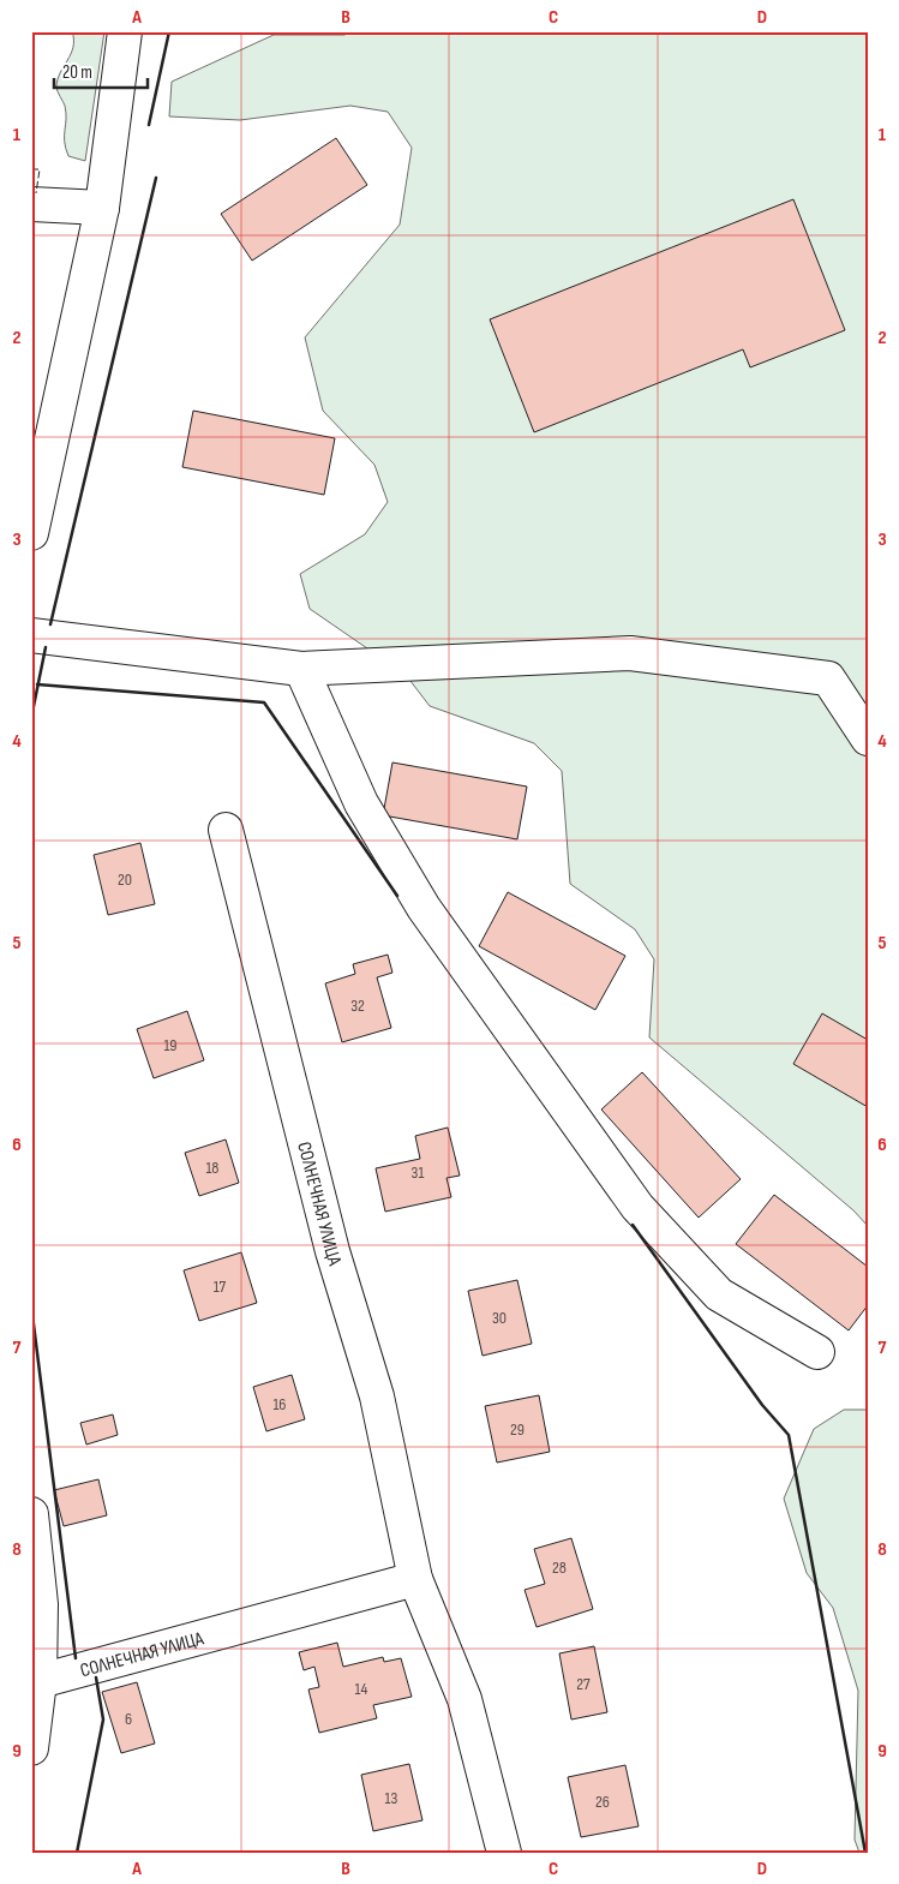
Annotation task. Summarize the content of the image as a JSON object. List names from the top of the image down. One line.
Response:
{"streets":{"street":["СОЛНЕЧНАЯ УЛИЦА"]},"house_numbers":["20","32","19","18","31","17","30","16","29","28","27","14","6","13","26"],"scale_bar":"20 m","grid":{"columns":["A","B","C","D"],"rows":["1","2","3","4","5","6","7","8","9"]}}
